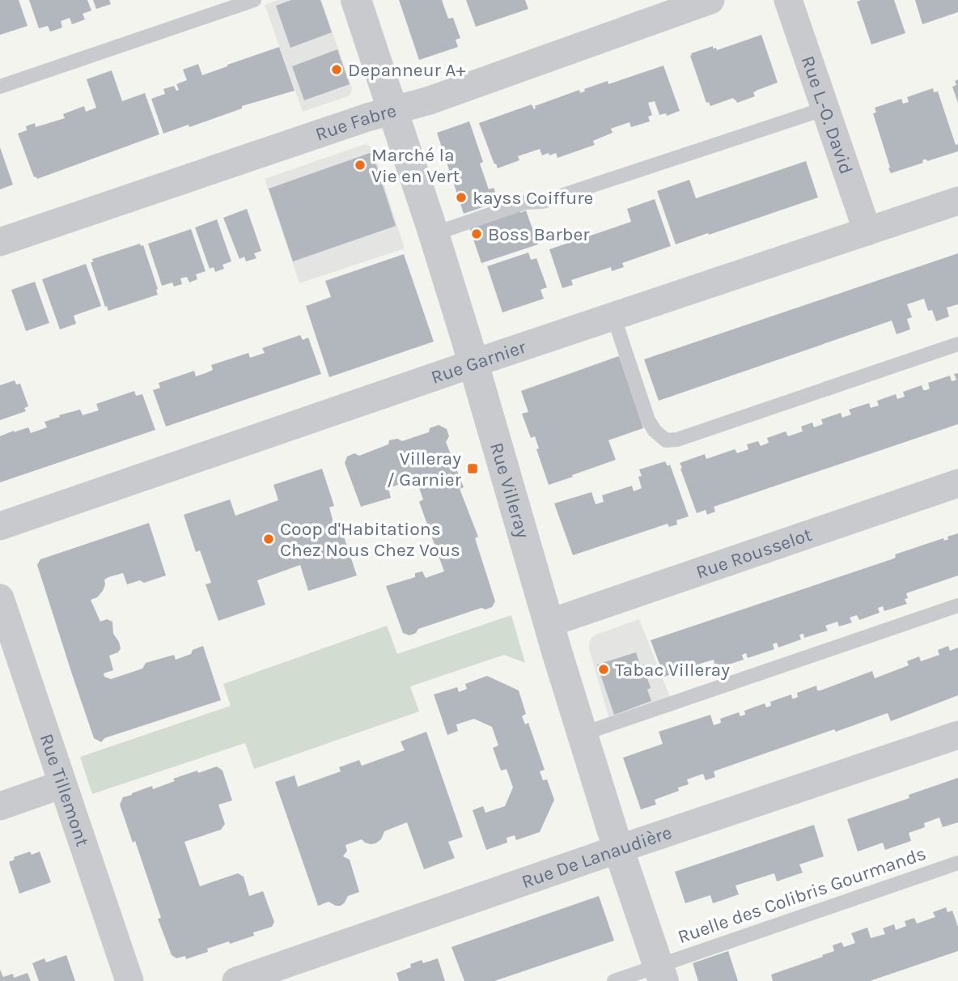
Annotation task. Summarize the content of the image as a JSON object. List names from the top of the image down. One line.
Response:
{"streets":{"street":["Rue L.-O. David","Rue Fabre","Rue Garnier","Rue Villeray","Rue Rousselot","Rue Tillemont","Rue De Lanaudière"],"lane":["Ruelle des Colibris Gourmands"]},"crossings":[["Rue L.-O. David","Rue Garnier"],["Rue Fabre","Rue Villeray"],["Rue Garnier","Rue Villeray"],["Rue Villeray","Rue Rousselot"],["Rue Villeray","Rue De Lanaudière"],["Rue Villeray","Ruelle des Colibris Gourmands"]],"places":{"other":["Depanneur A+","Marché la Vie en Vert","kayss Coiffure","Boss Barber","Coop d'Habitations Chez Nous Chez Vous","Tabac Villeray"],"transit":["Villeray / Garnier"]}}
